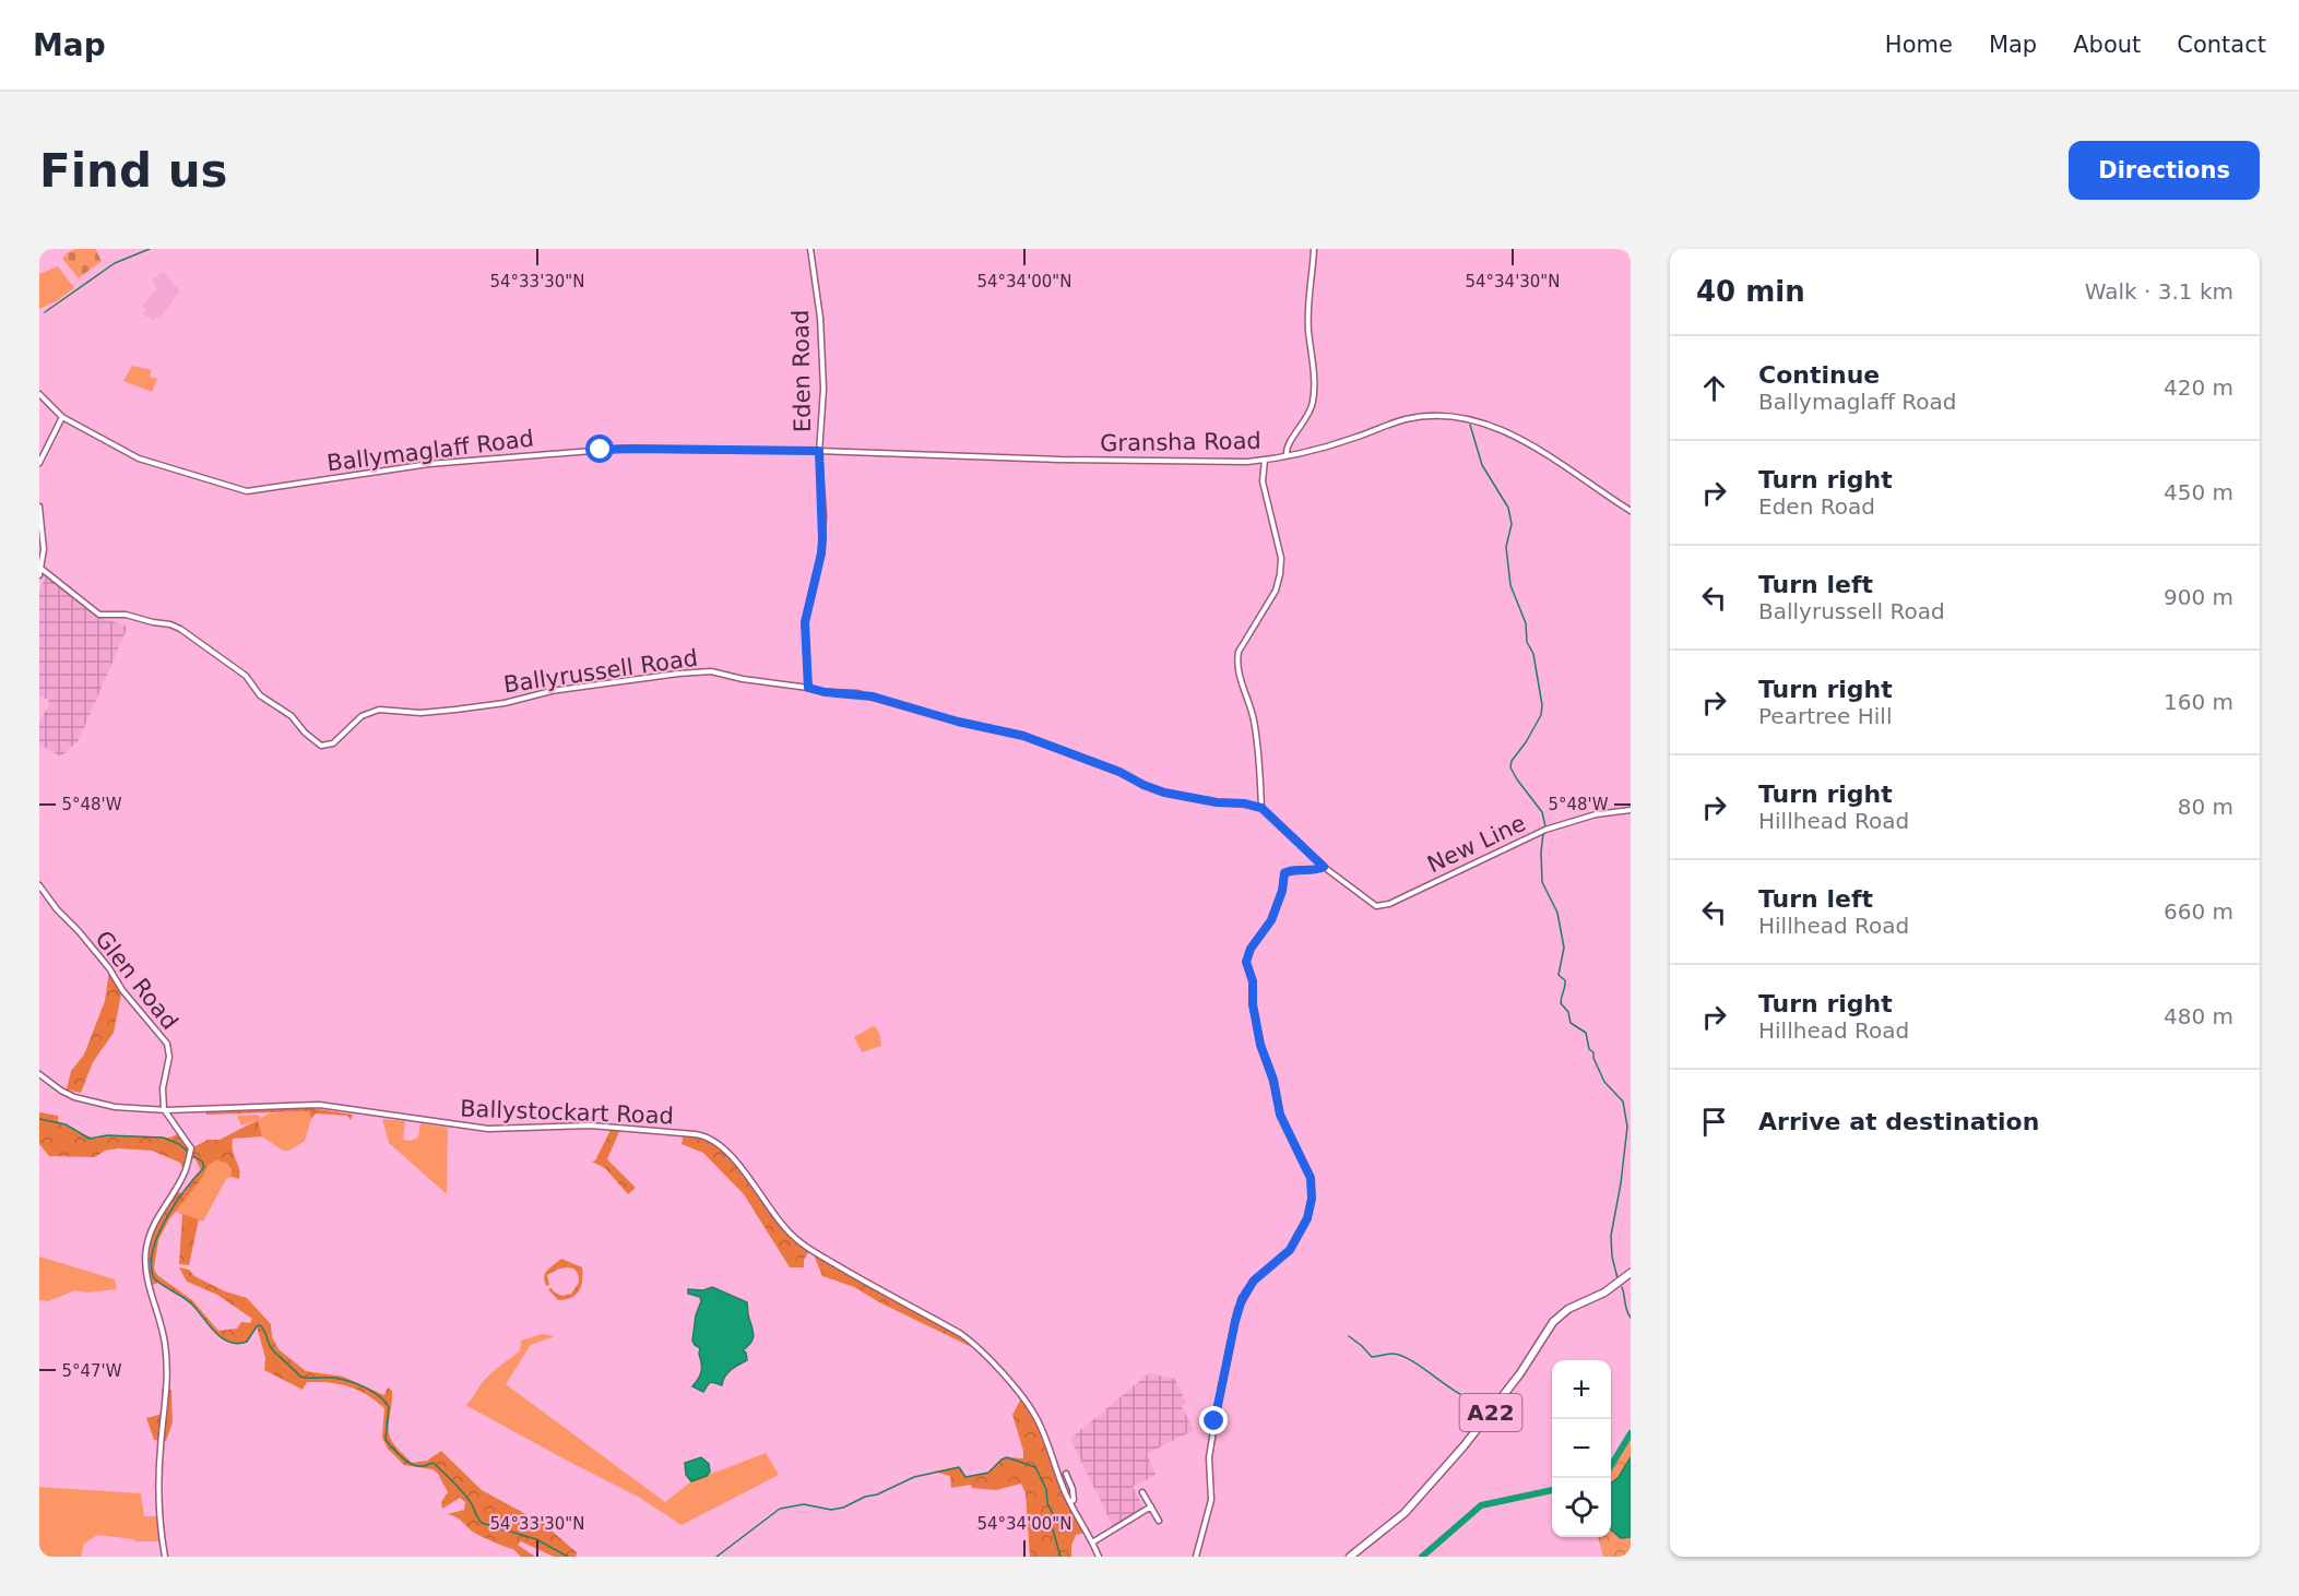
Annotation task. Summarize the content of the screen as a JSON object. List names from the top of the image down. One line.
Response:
{"streets":{"highway":["A22"],"street":["Eden Road","Gransha Road","Ballymaglaff Road","Ballyrussell Road","New Line","Glen Road","Ballystockart Road"]},"crossings":[["Eden Road","Gransha Road"],["Eden Road","Ballymaglaff Road"],["Eden Road","Ballyrussell Road"],["Gransha Road","Ballymaglaff Road"],["Glen Road","Ballystockart Road"]],"page":{"header":"Map","nav":["Home","Map","About","Contact"],"buttons":"Directions","title":"Find us","heading":["40 min","Walk · 3.1 km"],"list":[["Continue","Ballymaglaff Road","420 m"],["Turn right","Eden Road","450 m"],["Turn left","Ballyrussell Road","900 m"],["Turn right","Peartree Hill","160 m"],["Turn right","Hillhead Road","80 m"],["Turn left","Hillhead Road","660 m"],["Turn right","Hillhead Road","480 m"],"Arrive at destination"],"map_buttons":["+","−"]},"coordinates":["54°33'30\"N","54°34'00\"N","54°34'30\"N","5°48'W","5°47'W"]}
